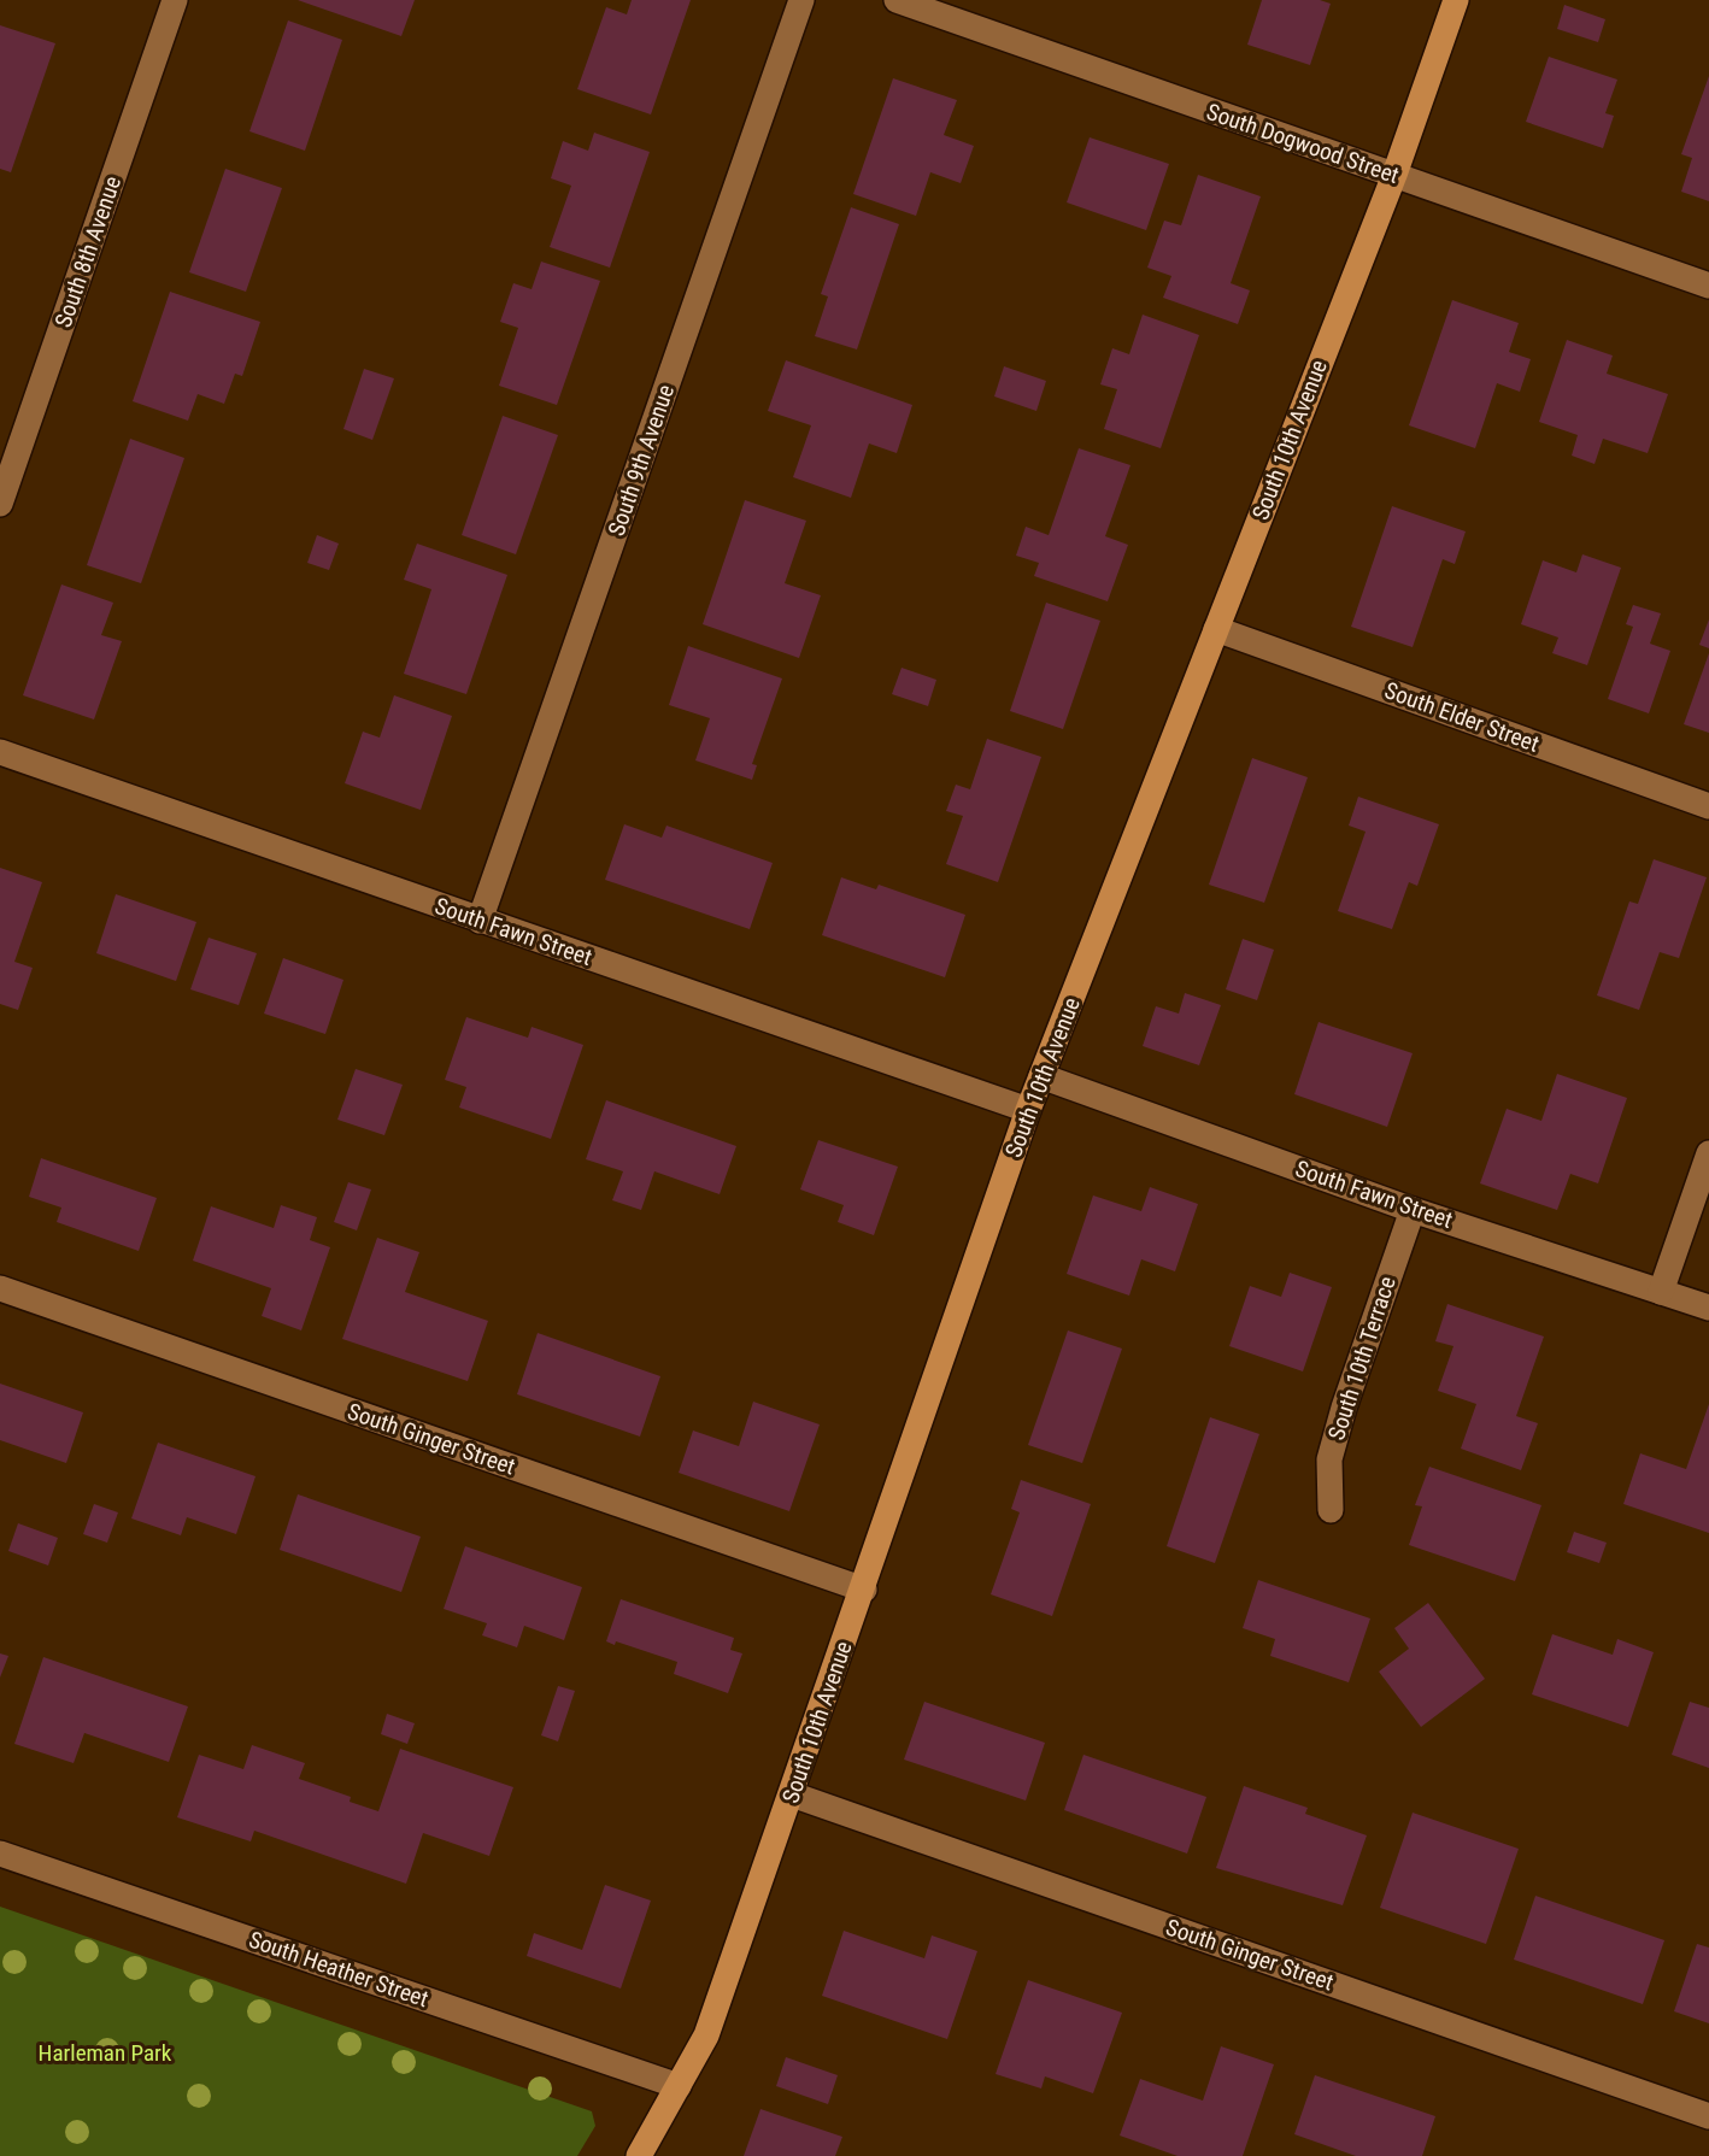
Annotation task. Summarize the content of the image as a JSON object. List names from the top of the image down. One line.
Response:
{"streets":{"main road":["South 10th Avenue"],"street":["South Dogwood Street","South 8th Avenue","South 9th Avenue","South Elder Street","South Fawn Street","South 10th Terrace","South Ginger Street","South Heather Street"]},"crossings":[["South Dogwood Street","South 10th Avenue"],["South 10th Avenue","South Elder Street"],["South 10th Avenue","South Fawn Street"],["South 10th Avenue","South Ginger Street"],["South 10th Avenue","South Heather Street"],["South 9th Avenue","South Fawn Street"],["South Fawn Street","South 10th Terrace"]],"parks":["Harleman Park"]}
